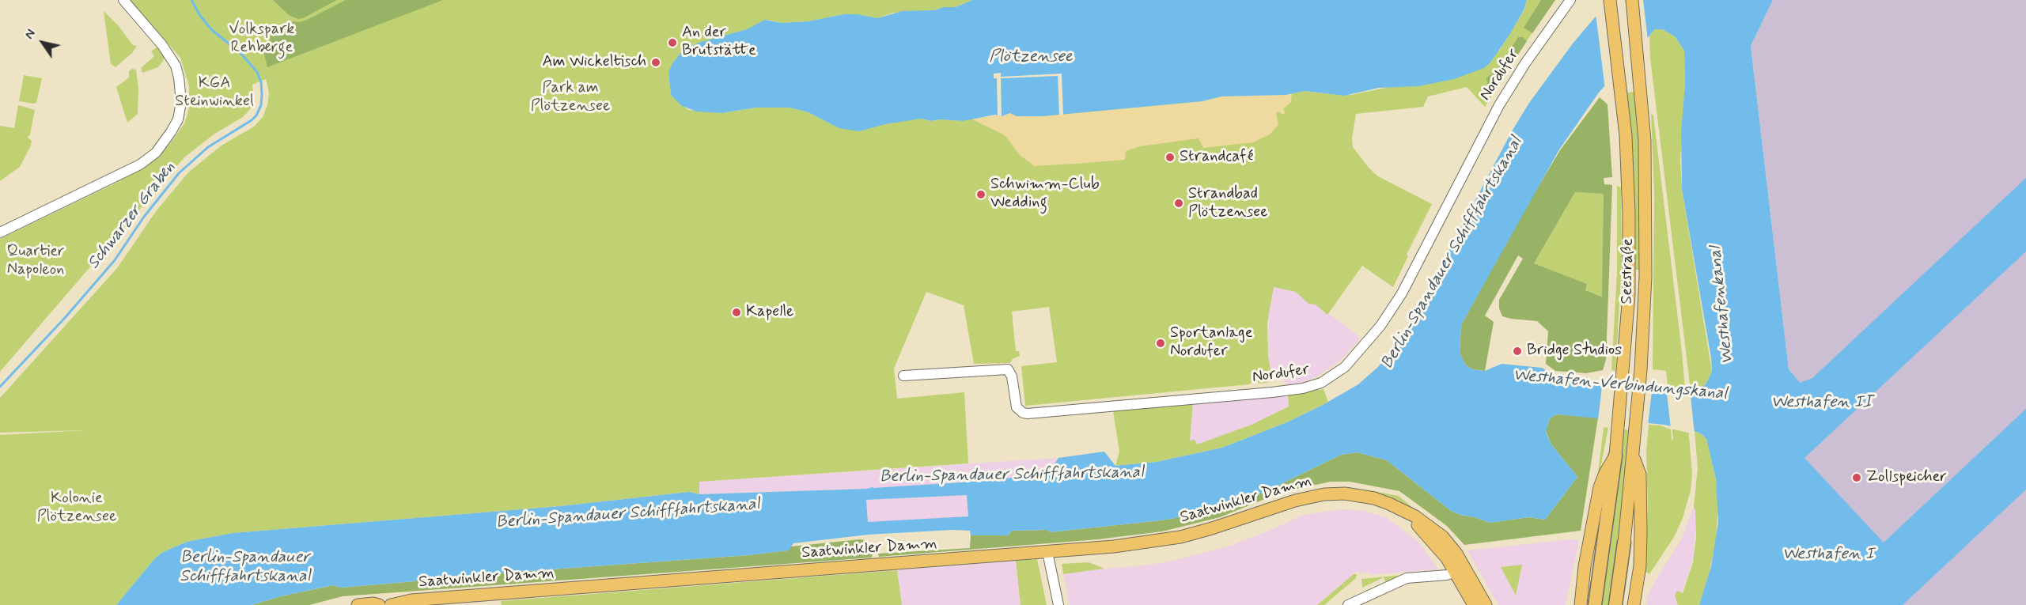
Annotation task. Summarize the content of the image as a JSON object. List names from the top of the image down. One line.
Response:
{"streets":{"main road":["Seestraße","Saatwinkler Damm"],"street":["Nordufer"]},"water":["Plötzensee","Schwarzer Graben","Berlin-Spandauer Schifffahrtskanal","Westhafenkanal","Westhafen-Verbindungskanal","Westhafen II","Westhafen I"],"parks":["Volkspark Rehberge","KGA Steinwinkel","Park am Plötzensee","Quartier Napoleon","Kolonie Plötzensee"],"places":["An der Brutstätte","Am Wickeltisch","Strandcafé","Schwimm-Club Wedding","Strandbad Plötzensee","Kapelle","Sportanlage Nordufer","Bridge Studios","Zollspeicher"],"north":"top left"}
